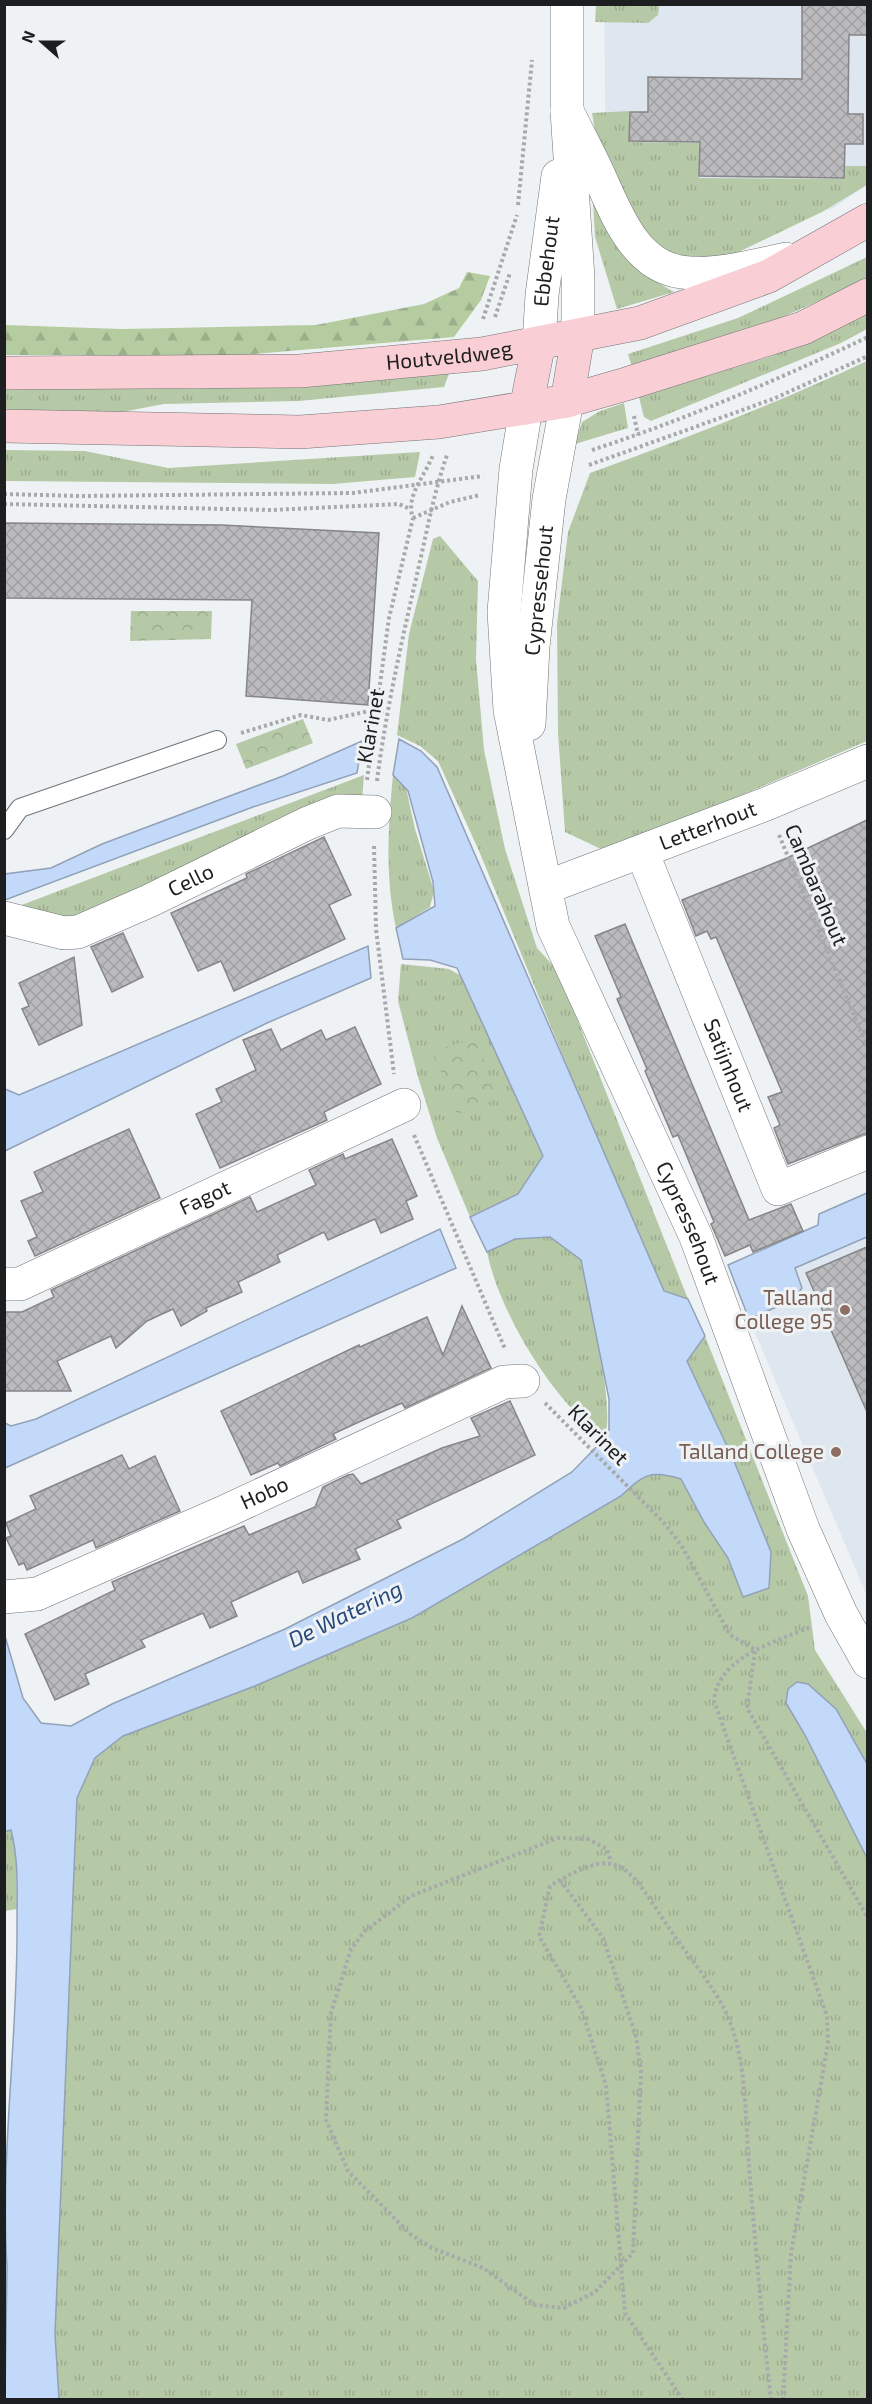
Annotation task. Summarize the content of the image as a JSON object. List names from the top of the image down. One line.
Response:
{"streets":{"street":["Ebbehout","Houtveldweg","Cypressehout","Letterhout","Cello","Satijnhout","Fagot","Hobo"],"path":["Klarinet","Cambarahout"]},"crossings":[["Ebbehout","Houtveldweg"],["Ebbehout","Cypressehout"],["Cypressehout","Letterhout"],["Klarinet","Cello"],["Klarinet","Hobo"],["Letterhout","Cambarahout"],["Letterhout","Satijnhout"]],"water":["De Watering"],"places":["Talland College 95","Talland College"],"north":"left"}
